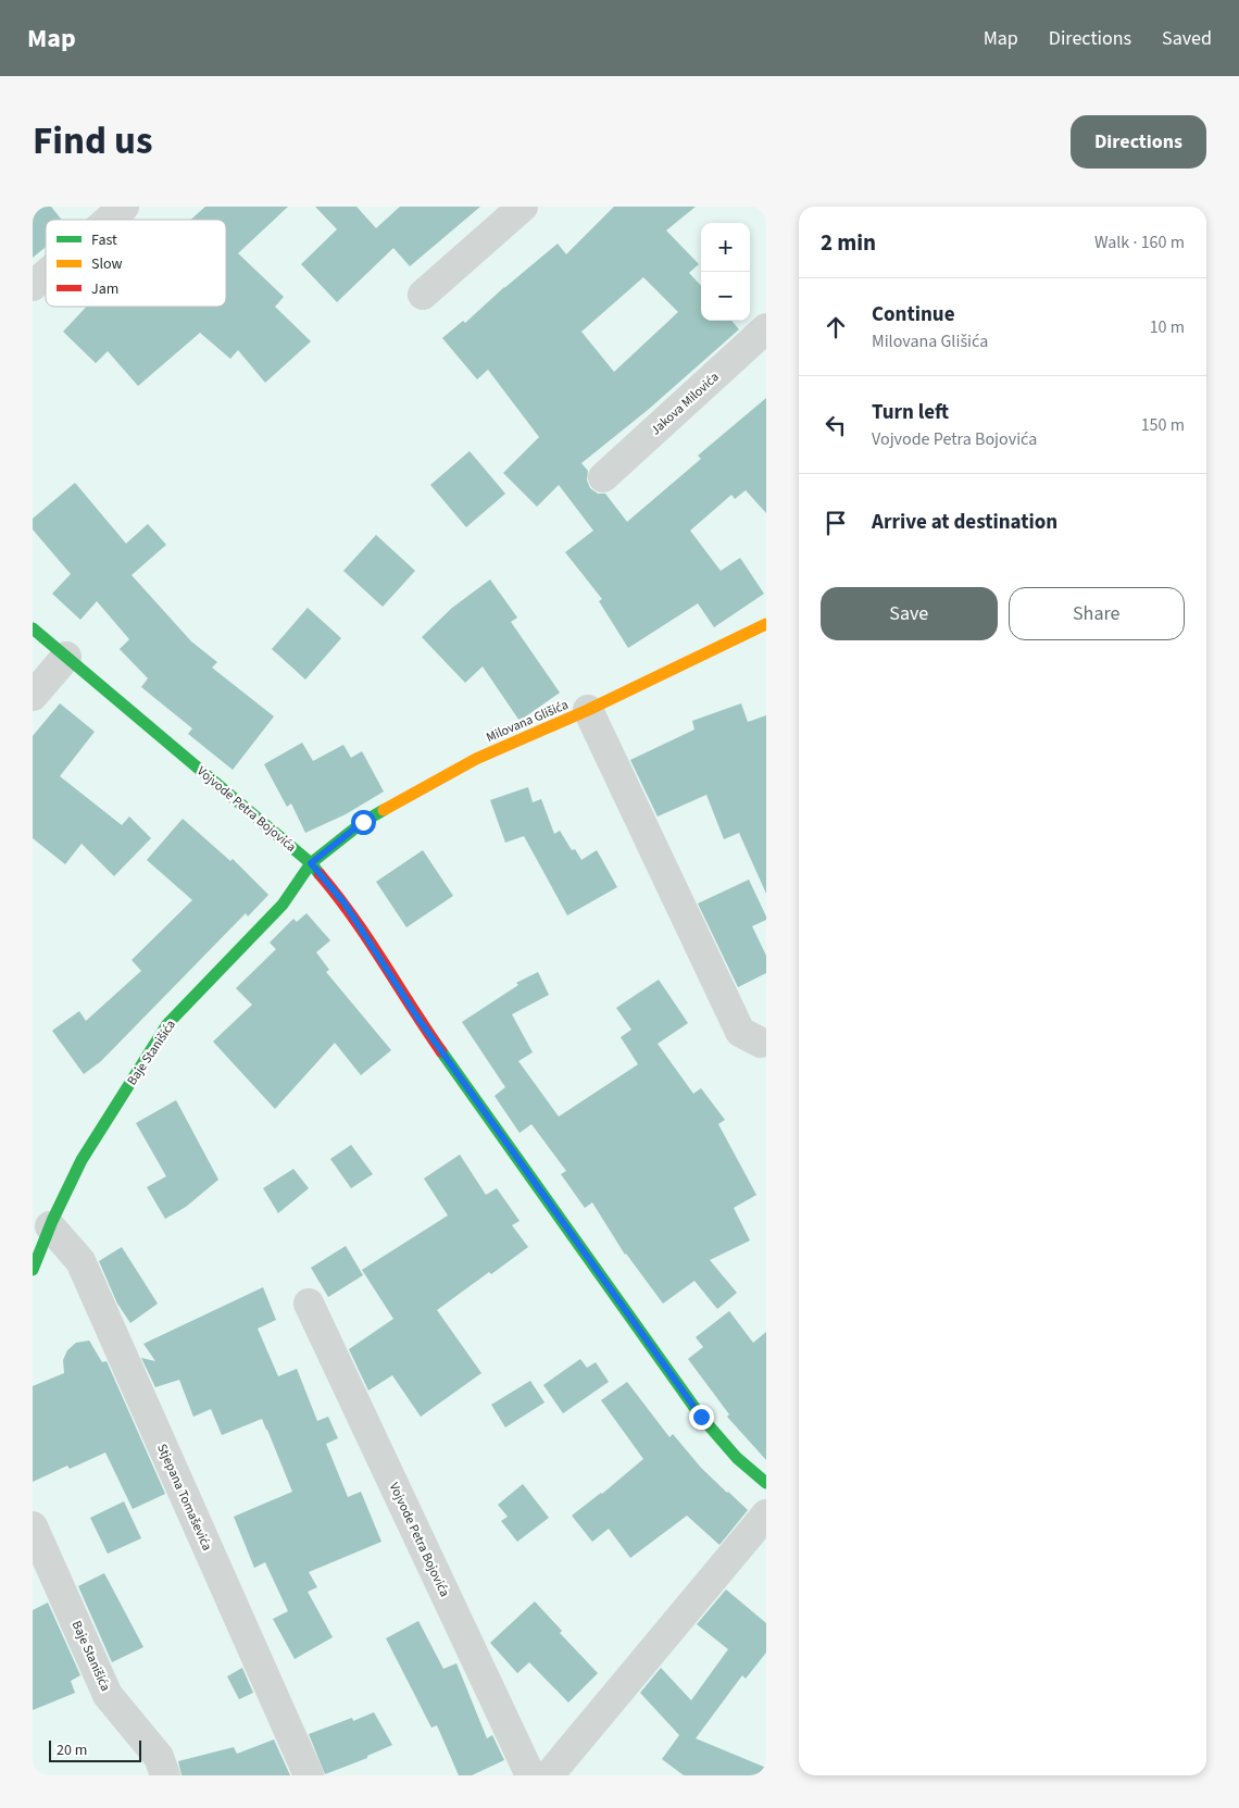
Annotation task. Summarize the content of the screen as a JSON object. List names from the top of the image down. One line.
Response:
{"streets":{"street":["Jakova Milovića","Milovana Glišića","Vojvode Petra Bojovića","Baje Stanišića","Stjepana Tomaševića"]},"crossings":[["Milovana Glišića","Vojvode Petra Bojovića"],["Milovana Glišića","Baje Stanišića"],["Vojvode Petra Bojovića","Baje Stanišića"],["Baje Stanišića","Stjepana Tomaševića"]],"legend":["Fast","Slow","Jam"],"scale_bar":"20 m","page":{"header":"Map","nav":["Map","Directions","Saved"],"title":"Find us","buttons":["Directions",["Save","Share"]],"heading":["2 min","Walk · 160 m"],"map_buttons":["+","−"],"list":[["Continue","Milovana Glišića","10 m"],["Turn left","Vojvode Petra Bojovića","150 m"],"Arrive at destination"],"scale":"20 m"}}
